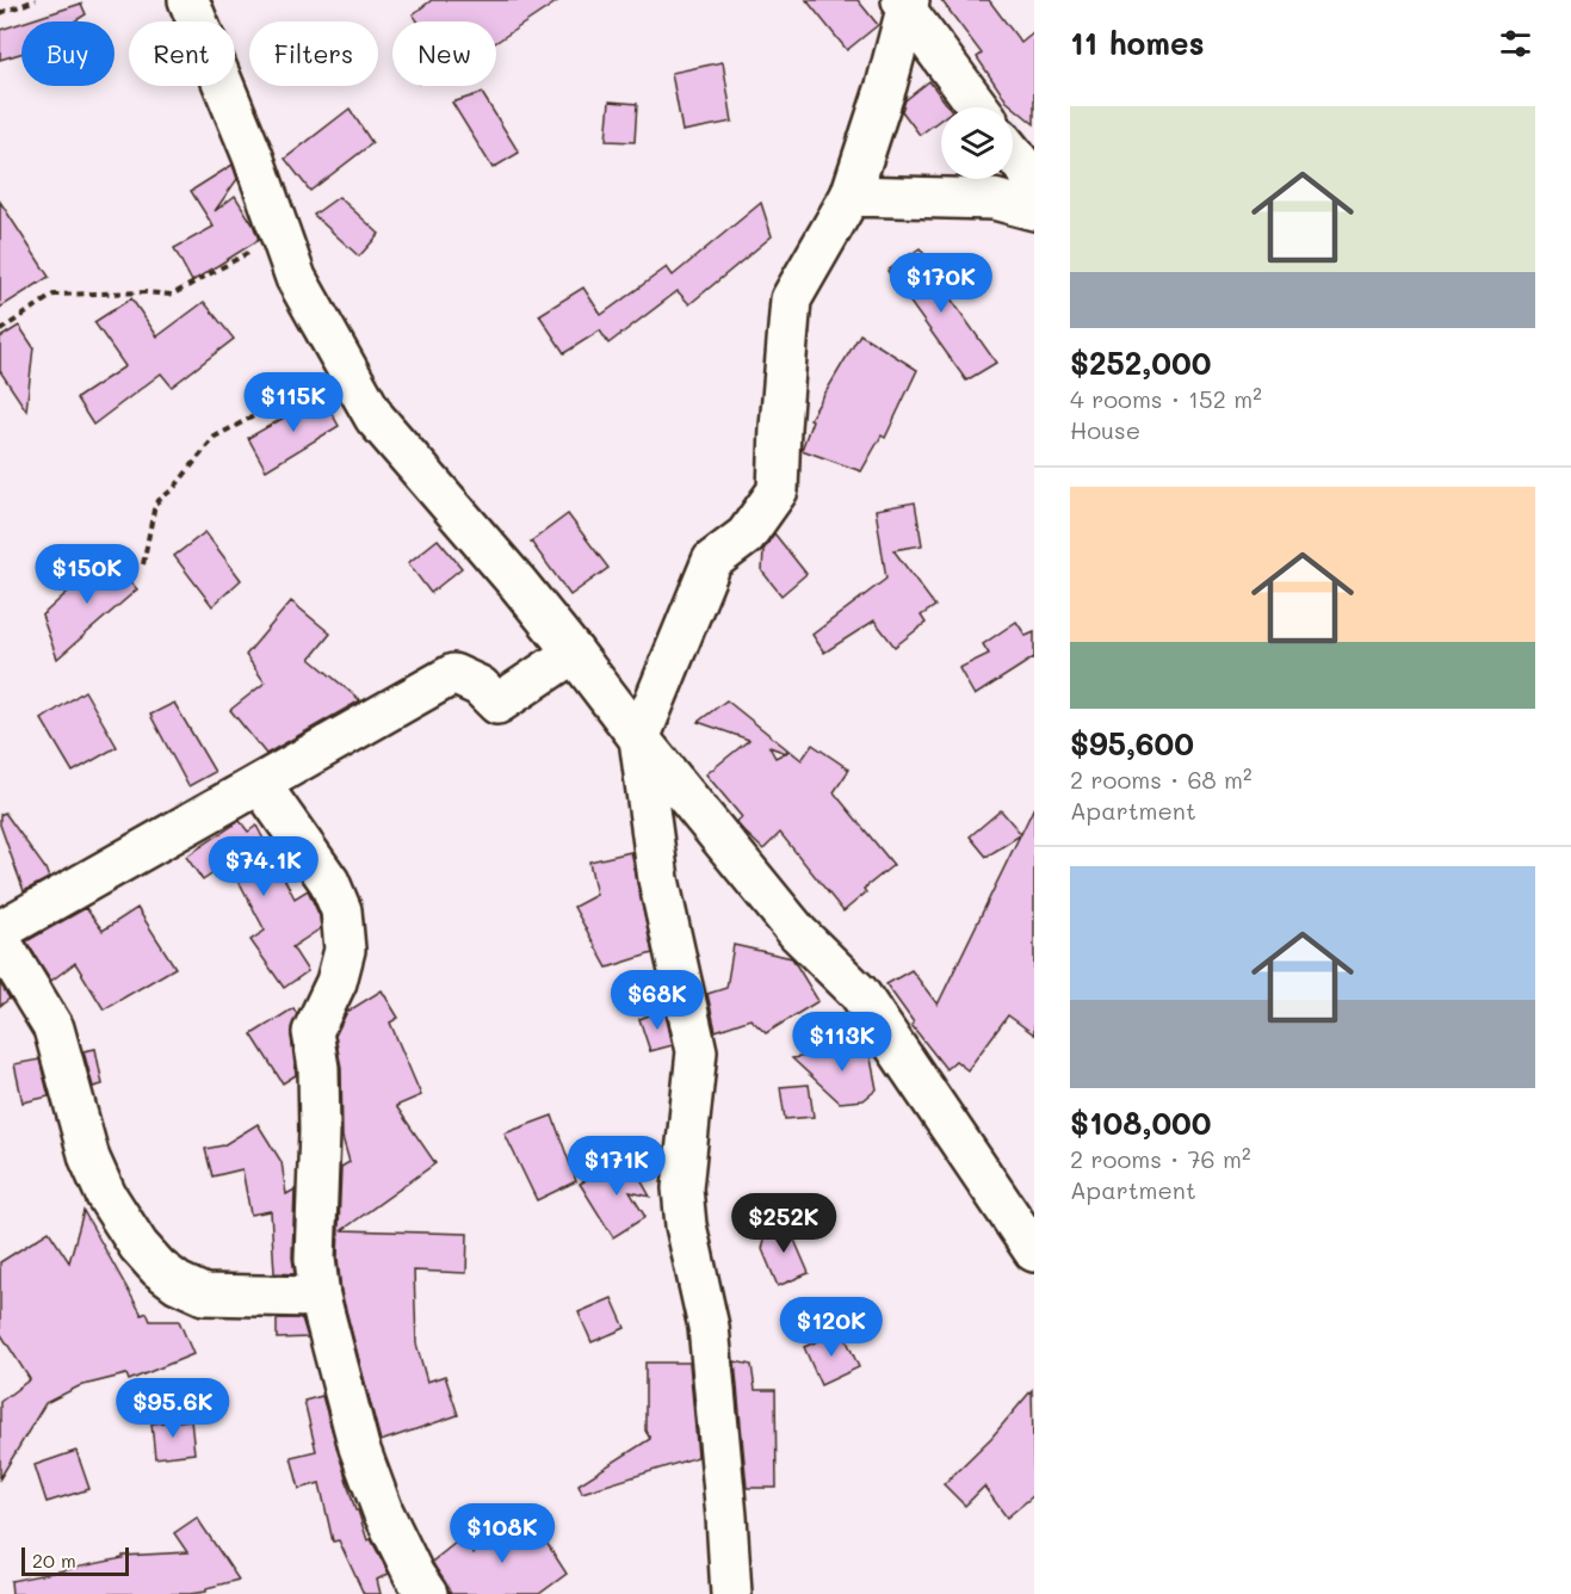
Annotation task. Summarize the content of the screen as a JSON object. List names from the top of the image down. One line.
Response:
{"scale_bar":"20 m","page":{"heading":"11 homes","chip":["Buy","Rent","Filters","New"],"list":[{"name":"$252,000","note":"4 rooms · 152 m² · House"},{"name":"$95,600","note":"2 rooms · 68 m² · Apartment"},{"name":"$108,000","note":"2 rooms · 76 m² · Apartment"}],"price":["$170K","$115K","$150K","$74.1K","$68K","$113K","$171K","$252K","$120K","$95.6K","$108K"],"scale":"20 m"}}
